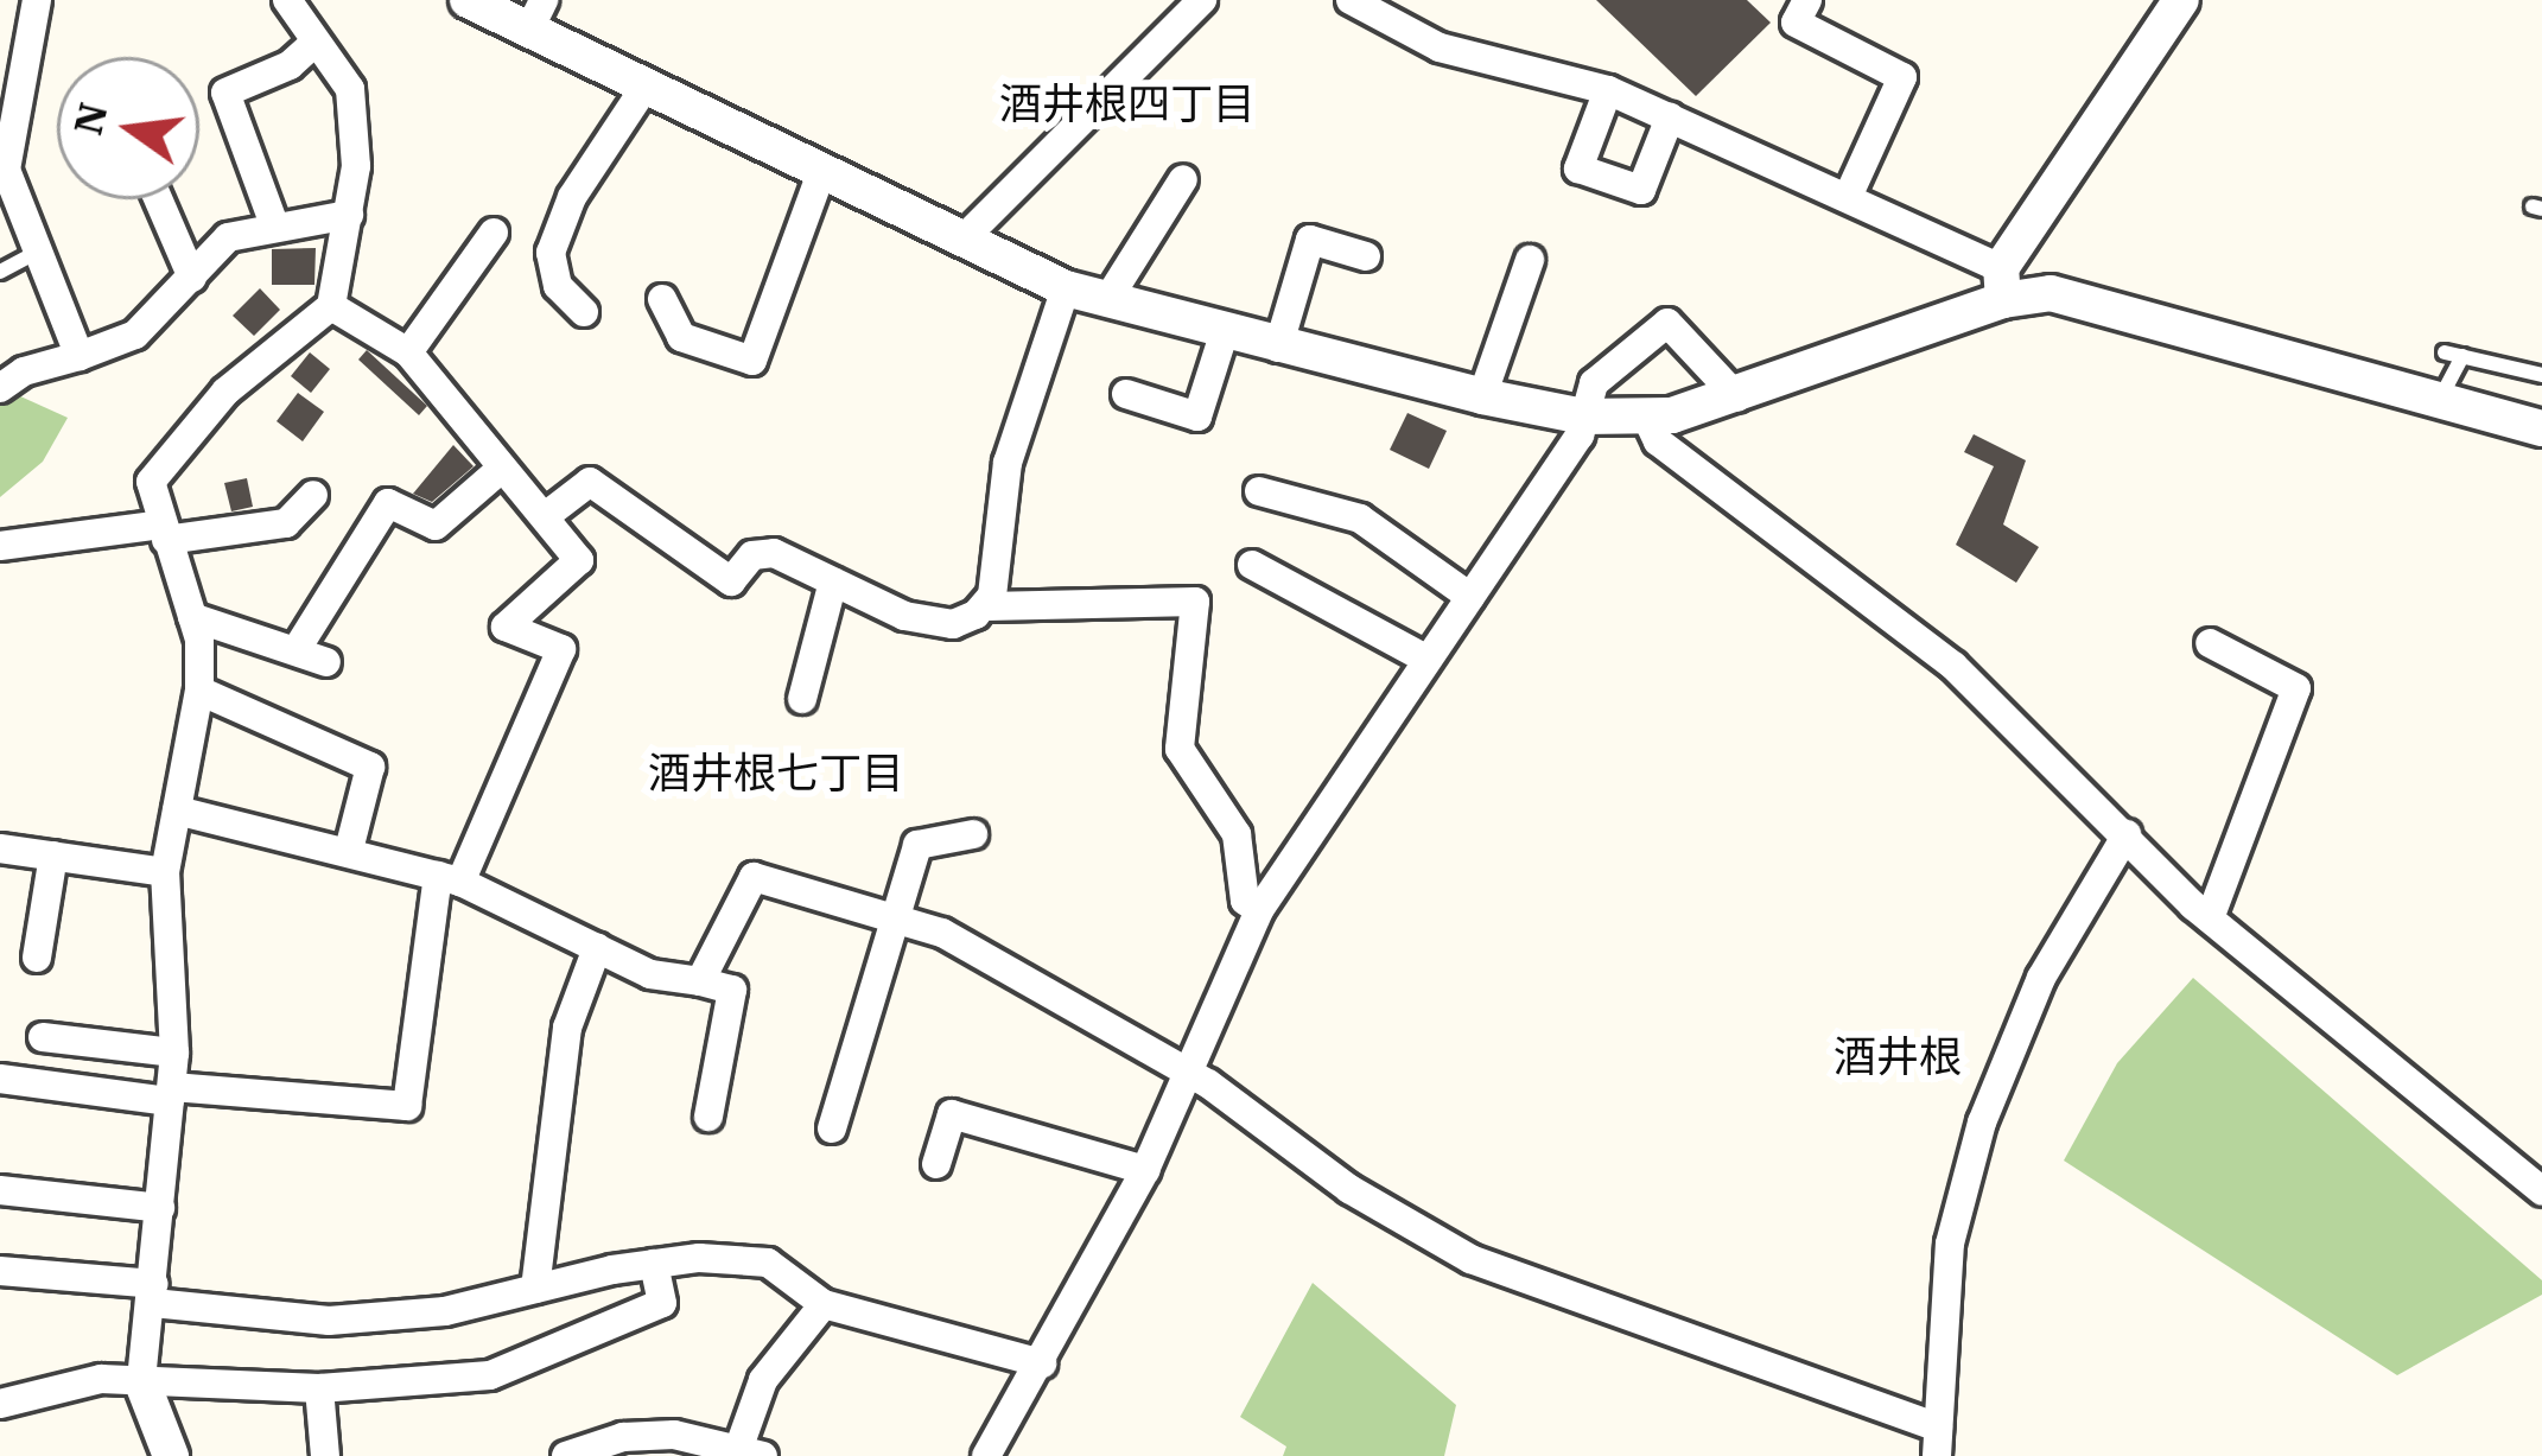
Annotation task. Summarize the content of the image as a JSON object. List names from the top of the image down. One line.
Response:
{"districts":["酒井根四丁目","酒井根七丁目","酒井根"],"north":"left"}
